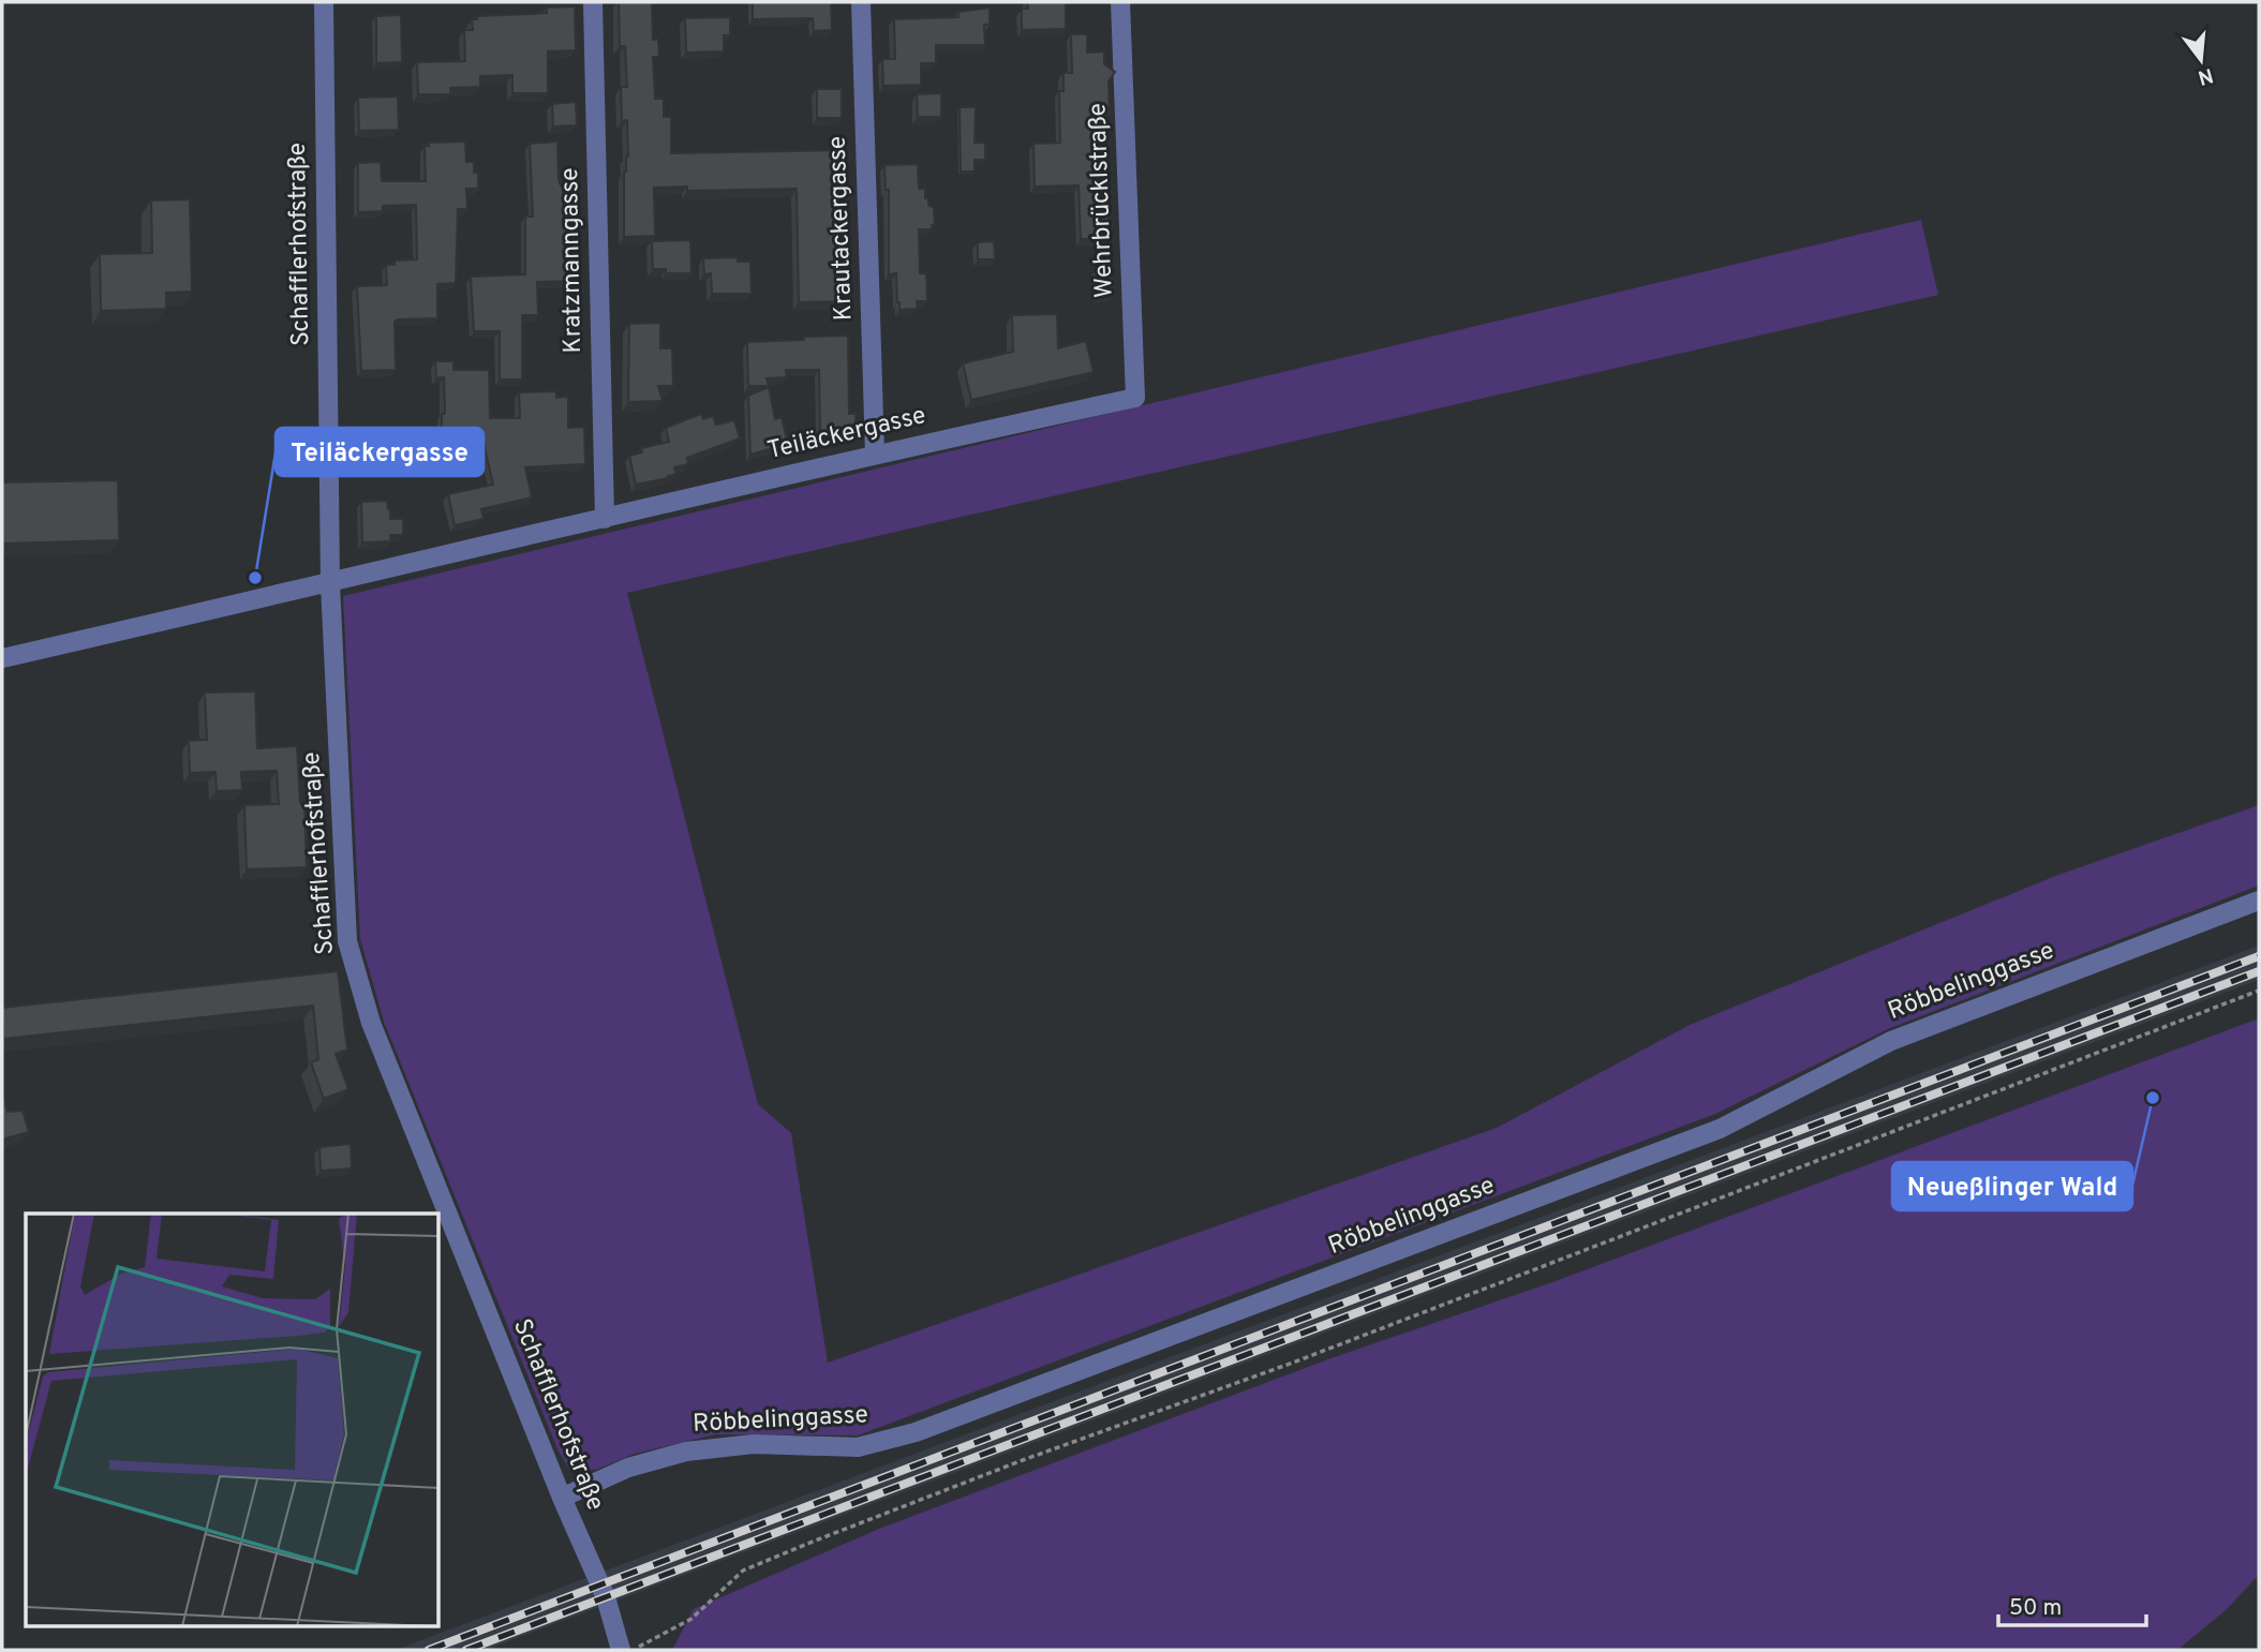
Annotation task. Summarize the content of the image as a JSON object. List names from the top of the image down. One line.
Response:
{"streets":{"street":["Wehrbrücklstraße","Krautackergasse","Schafflerhofstraße","Kratzmanngasse","Teiläckergasse","Röbbelinggasse"]},"crossings":[["Wehrbrücklstraße","Teiläckergasse"],["Krautackergasse","Teiläckergasse"],["Schafflerhofstraße","Teiläckergasse"],["Schafflerhofstraße","Röbbelinggasse"],["Kratzmanngasse","Teiläckergasse"]],"places":["Teiläckergasse","Neueßlinger Wald"],"scale_bar":"50 m","north":"bottom"}
